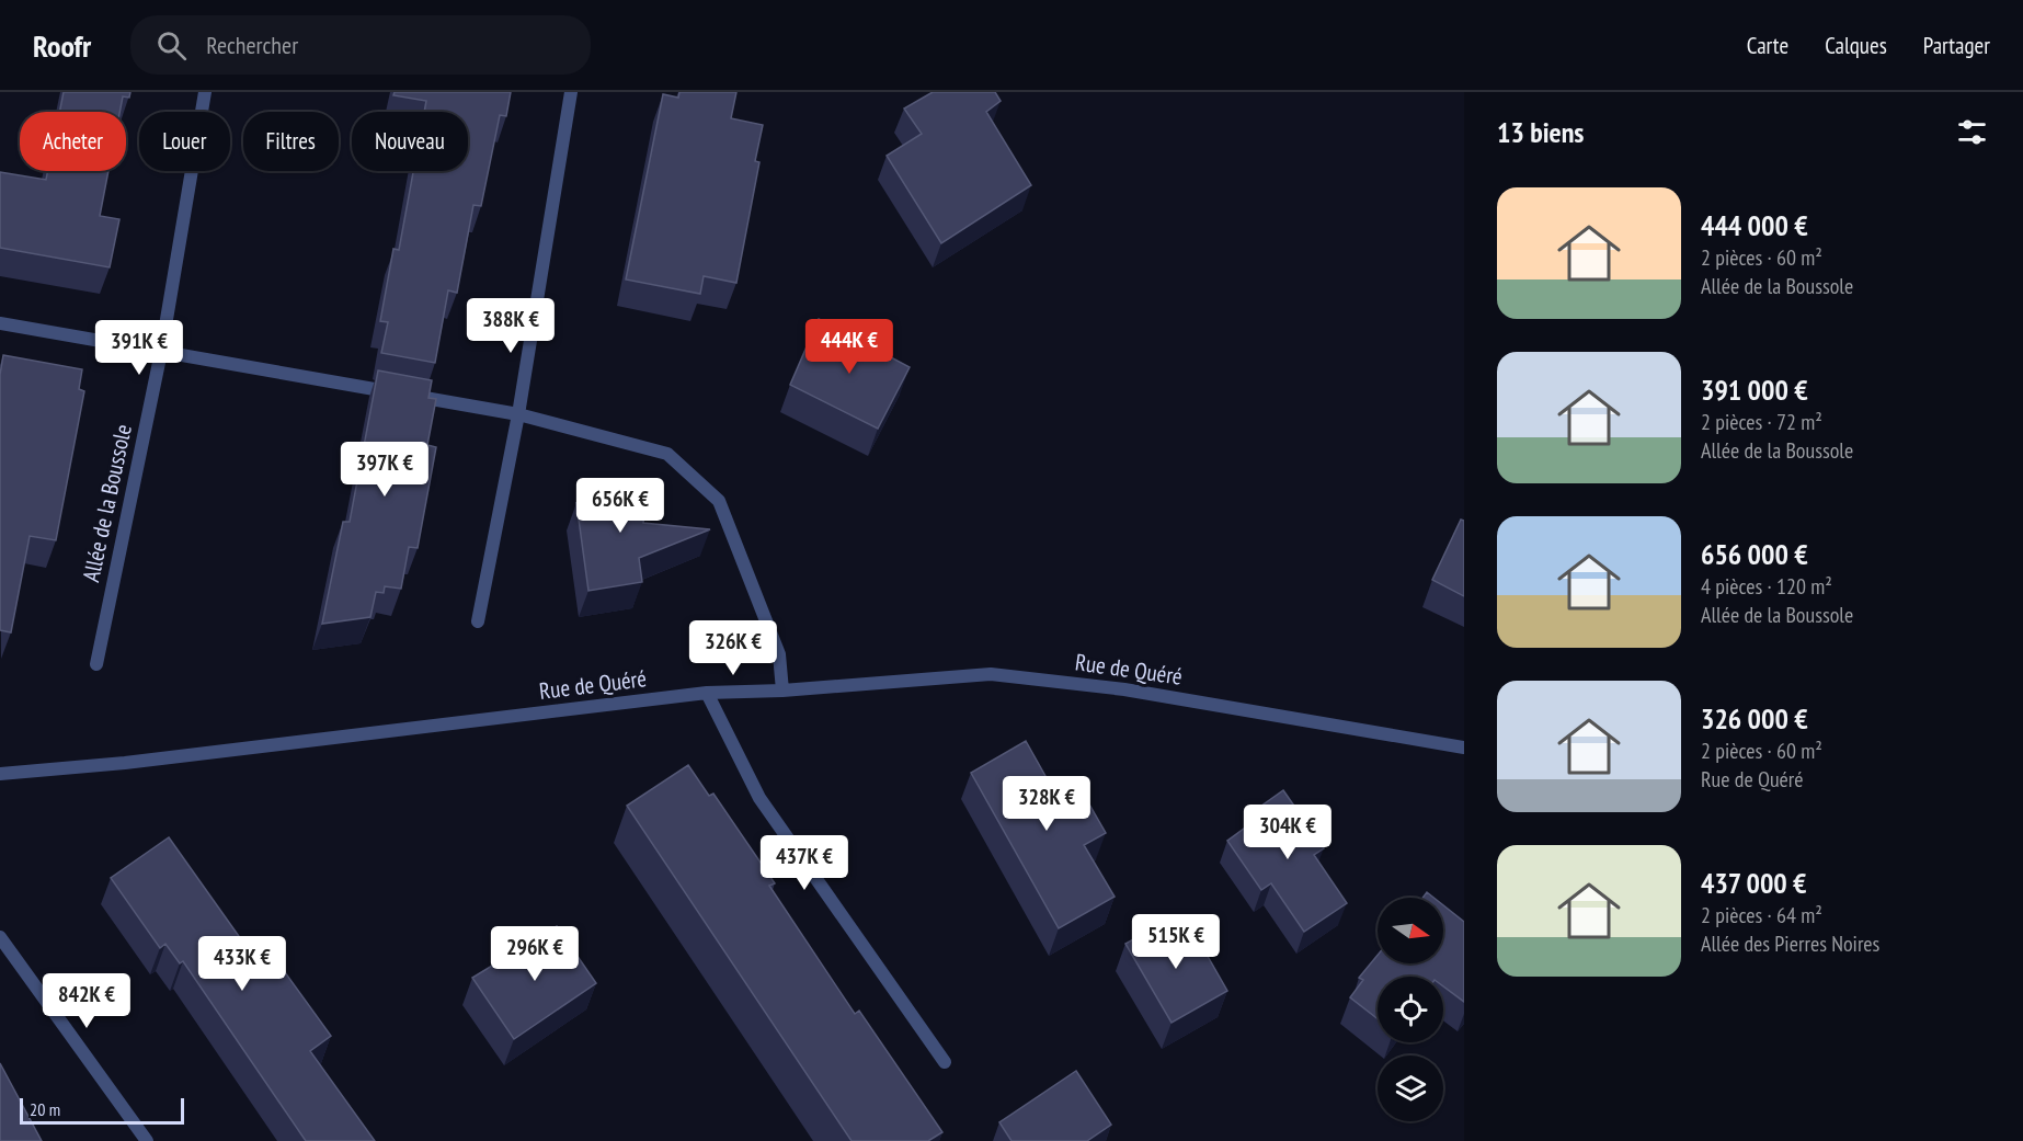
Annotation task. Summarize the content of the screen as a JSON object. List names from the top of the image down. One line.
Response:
{"streets":{"street":["Allée de la Boussole","Rue de Quéré"]},"scale_bar":"20 m","north":"right","page":{"header":"Roofr","search":"Rechercher","nav":["Carte","Calques","Partager"],"heading":"13 biens","chip":["Acheter","Louer","Filtres","Nouveau"],"list":[{"name":"444 000 €","note":"2 pièces · 60 m² · Allée de la Boussole"},{"name":"391 000 €","note":"2 pièces · 72 m² · Allée de la Boussole"},{"name":"656 000 €","note":"4 pièces · 120 m² · Allée de la Boussole"},{"name":"326 000 €","note":"2 pièces · 60 m² · Rue de Quéré"},{"name":"437 000 €","note":"2 pièces · 64 m² · Allée des Pierres Noires"}],"price":["388K €","444K €","391K €","397K €","656K €","326K €","328K €","304K €","437K €","515K €","296K €","433K €","842K €"],"scale":"20 m"}}
